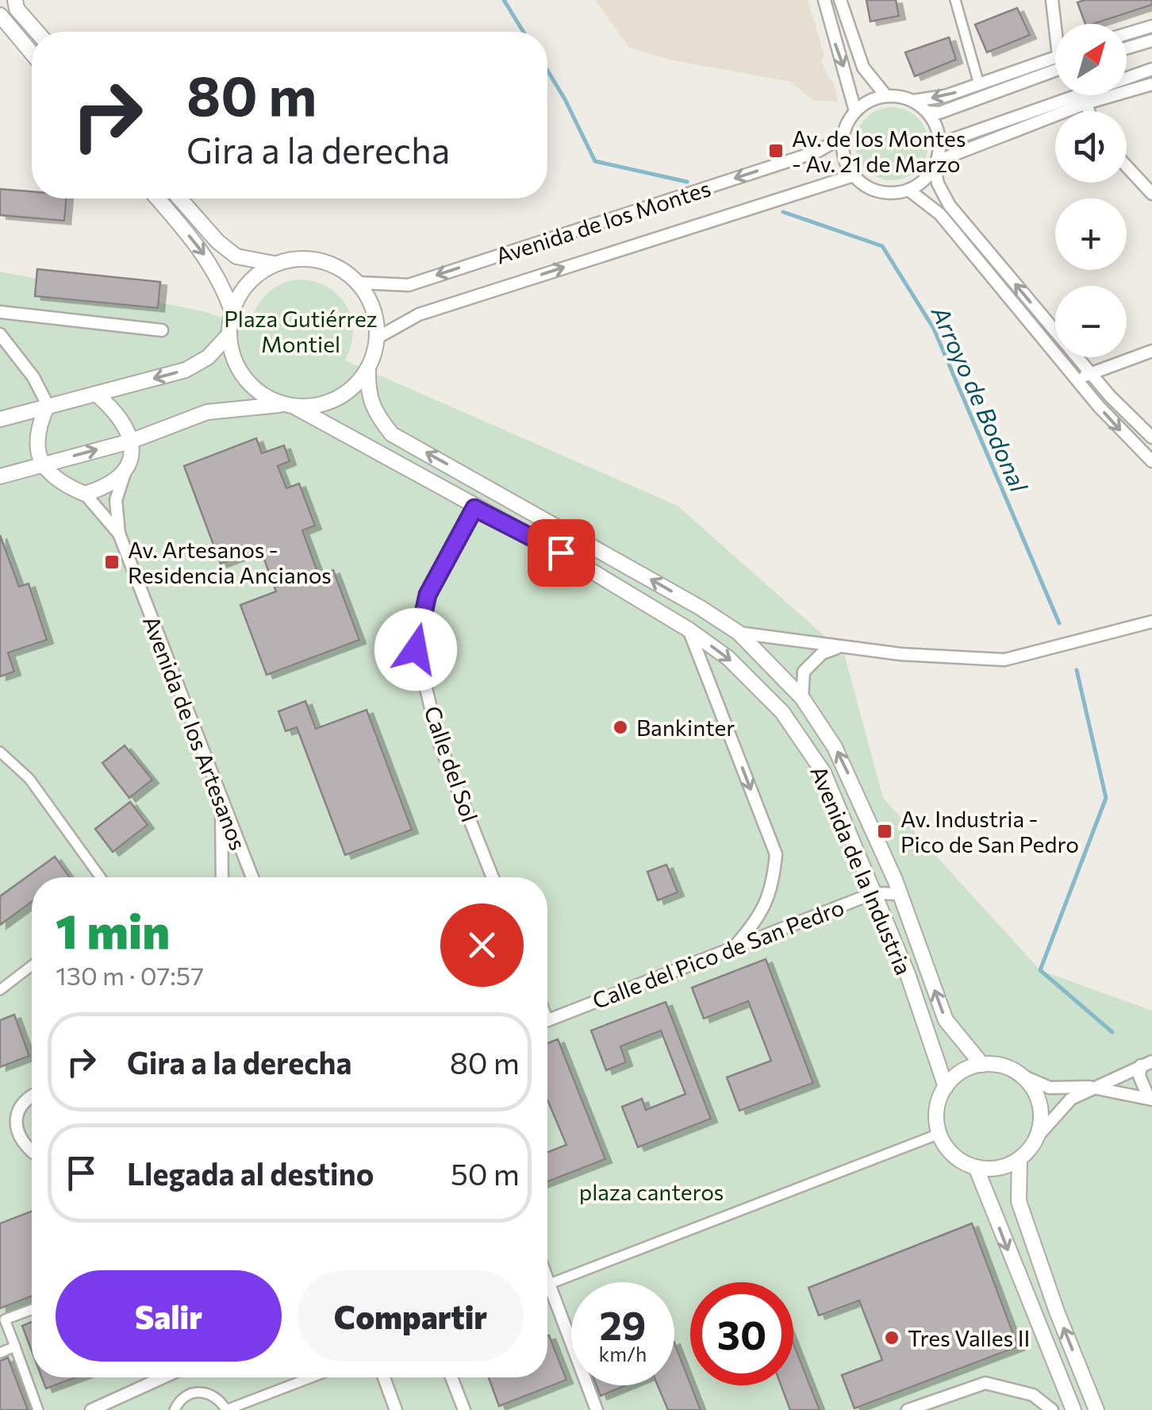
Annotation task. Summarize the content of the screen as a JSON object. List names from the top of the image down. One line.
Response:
{"streets":{"street":["Avenida de los Montes","Avenida de los Artesanos","Calle del Sol","Avenida de la Industria","Calle del Pico de San Pedro"]},"crossings":[["Avenida de los Montes","Avenida de la Industria"],["Calle del Sol","Avenida de la Industria"],["Avenida de la Industria","Calle del Pico de San Pedro"]],"water":["Arroyo de Bodonal"],"parks":["Plaza Gutiérrez Montiel","plaza canteros"],"places":{"transit":["Av. de los Montes - Av. 21 de Marzo","Av. Artesanos - Residencia Ancianos","Av. Industria - Pico de San Pedro"],"other":["Bankinter","Tres Valles II"]},"north":"top right","page":{"map_buttons":["+","−"],"turn":["80 m","Gira a la derecha"],"heading":["1 min","130 m · 07:57"],"list":[{"name":"Gira a la derecha","value":"80 m"},{"name":"Llegada al destino","value":"50 m"}],"buttons":["Salir","Compartir"],"speed":"29 km/h","limit":"30"}}
